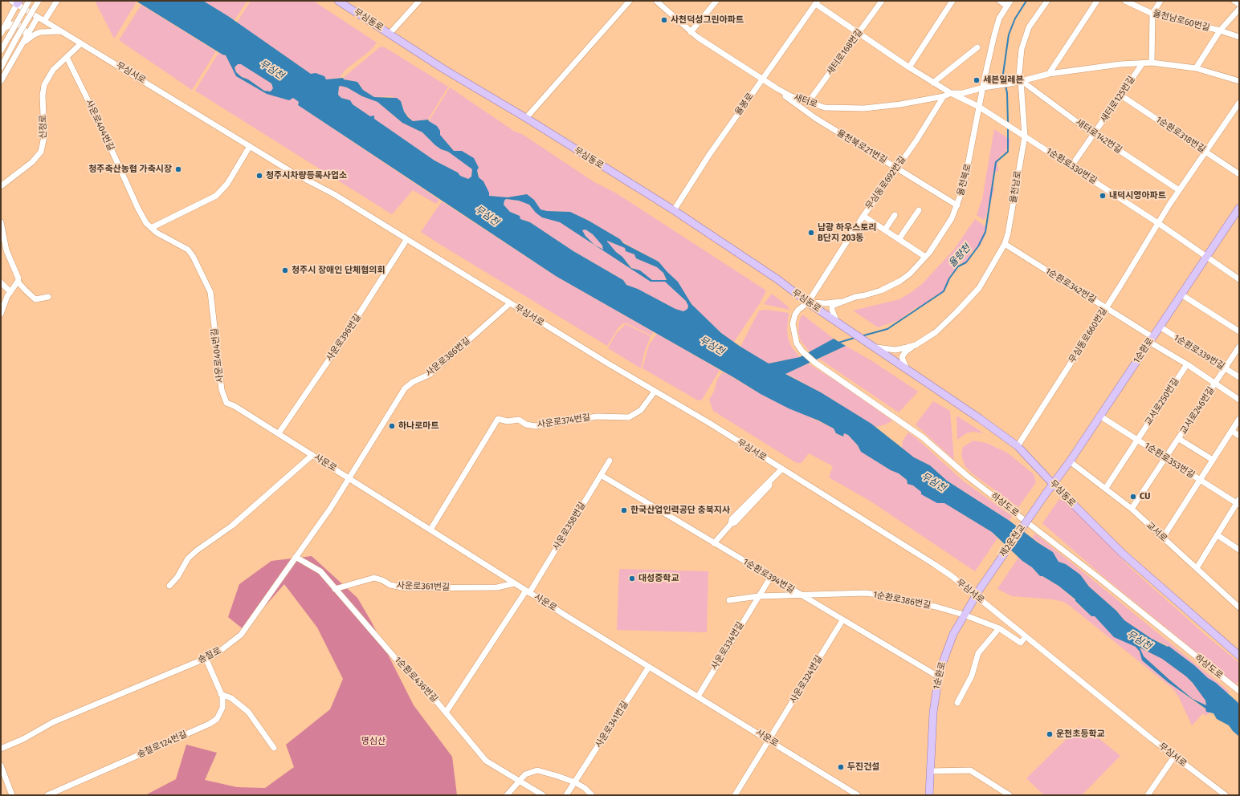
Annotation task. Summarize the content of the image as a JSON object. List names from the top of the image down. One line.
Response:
{"streets":{"main road":["무심동로","1순환로","제2운천교"],"street":["율천남로60번길","새터로168번길","무심서로","새터로125번길","새터로","율봉로","사운로404번길","신정로","1순환로318번길","새터로142번길","율천북로21번길","1순환로330번길","율천북로","무심동로692번길","율천남로","1순환로342번길","무심동로660번길","사운로396번길","1순환로339번길","사운로386번길","교서로250번길","교서로246번길","사운로374번길","1순환로353번길","사운로","하상도로","사운로358번길","교서로","1순환로394번길","사운로361번길","1순환로386번길","사운로334번길","송절로","1순환로436번길","사운로324번길","사운로341번길","송절로124번길"]},"crossings":[["무심동로","율봉로"],["무심동로","율천북로"],["무심동로","무심동로692번길"],["무심동로","무심동로660번길"],["무심동로","1순환로"],["무심동로","하상도로"],["새터로168번길","새터로"],["새터로168번길","1순환로330번길"],["무심서로","사운로396번길"],["무심서로","1순환로"],["무심서로","사운로386번길"],["무심서로","사운로374번길"],["무심서로","제2운천교"],["무심서로","1순환로386번길"],["새터로125번길","새터로"],["새터로125번길","1순환로318번길"],["새터로125번길","새터로142번길"],["새터로125번길","1순환로330번길"],["새터로","율봉로"],["새터로","새터로142번길"],["새터로","율천북로21번길"],["새터로","1순환로330번길"],["새터로","율천북로"],["새터로","무심동로692번길"],["새터로","율천남로"],["율봉로","1순환로330번길"],["사운로404번길","신정로"],["사운로404번길","사운로"],["1순환로318번길","무심동로660번길"],["새터로142번길","율천남로"],["새터로142번길","무심동로660번길"],["율천북로21번길","율천북로"],["율천북로21번길","무심동로692번길"],["1순환로330번길","율천북로"],["1순환로330번길","율천남로"],["1순환로330번길","무심동로660번길"],["1순환로330번길","1순환로"],["율천북로","무심동로692번길"],["율천북로","하상도로"],["무심동로692번길","하상도로"],["율천남로","1순환로342번길"],["1순환로342번길","무심동로660번길"],["1순환로342번길","1순환로"],["1순환로342번길","교서로250번길"],["1순환로342번길","교서로246번길"],["사운로396번길","사운로"],["1순환로","1순환로339번길"],["1순환로","1순환로353번길"],["1순환로","교서로"],["1순환로","제2운천교"],["1순환로","1순환로394번길"],["1순환로","1순환로386번길"],["1순환로339번길","교서로246번길"],["사운로386번길","사운로"],["사운로386번길","송절로"],["교서로250번길","1순환로353번길"],["교서로250번길","교서로"],["교서로246번길","1순환로353번길"],["교서로246번길","교서로"],["사운로374번길","사운로"],["사운로","사운로358번길"],["사운로","사운로361번길"],["사운로","사운로334번길"],["사운로","송절로"],["사운로","사운로324번길"],["사운로","사운로341번길"],["사운로358번길","1순환로394번길"],["사운로358번길","1순환로436번길"],["1순환로394번길","1순환로386번길"],["1순환로394번길","사운로334번길"],["1순환로394번길","사운로324번길"],["사운로361번길","1순환로436번길"],["1순환로386번길","사운로334번길"],["송절로","1순환로436번길"],["송절로","송절로124번길"]],"water":["무심천","율량천"],"parks":["명심산"],"places":["사천덕성그린아파트","세븐일레븐","청주축산농협 가축시장","청주시차량등록사업소","내덕시영아파트","남광 하우스토리 B단지 203동","청주시 장애인 단체협의회","하나로마트","CU","한국산업인력공단 충북지사","대성중학교","운천초등학교","두진건설"]}
